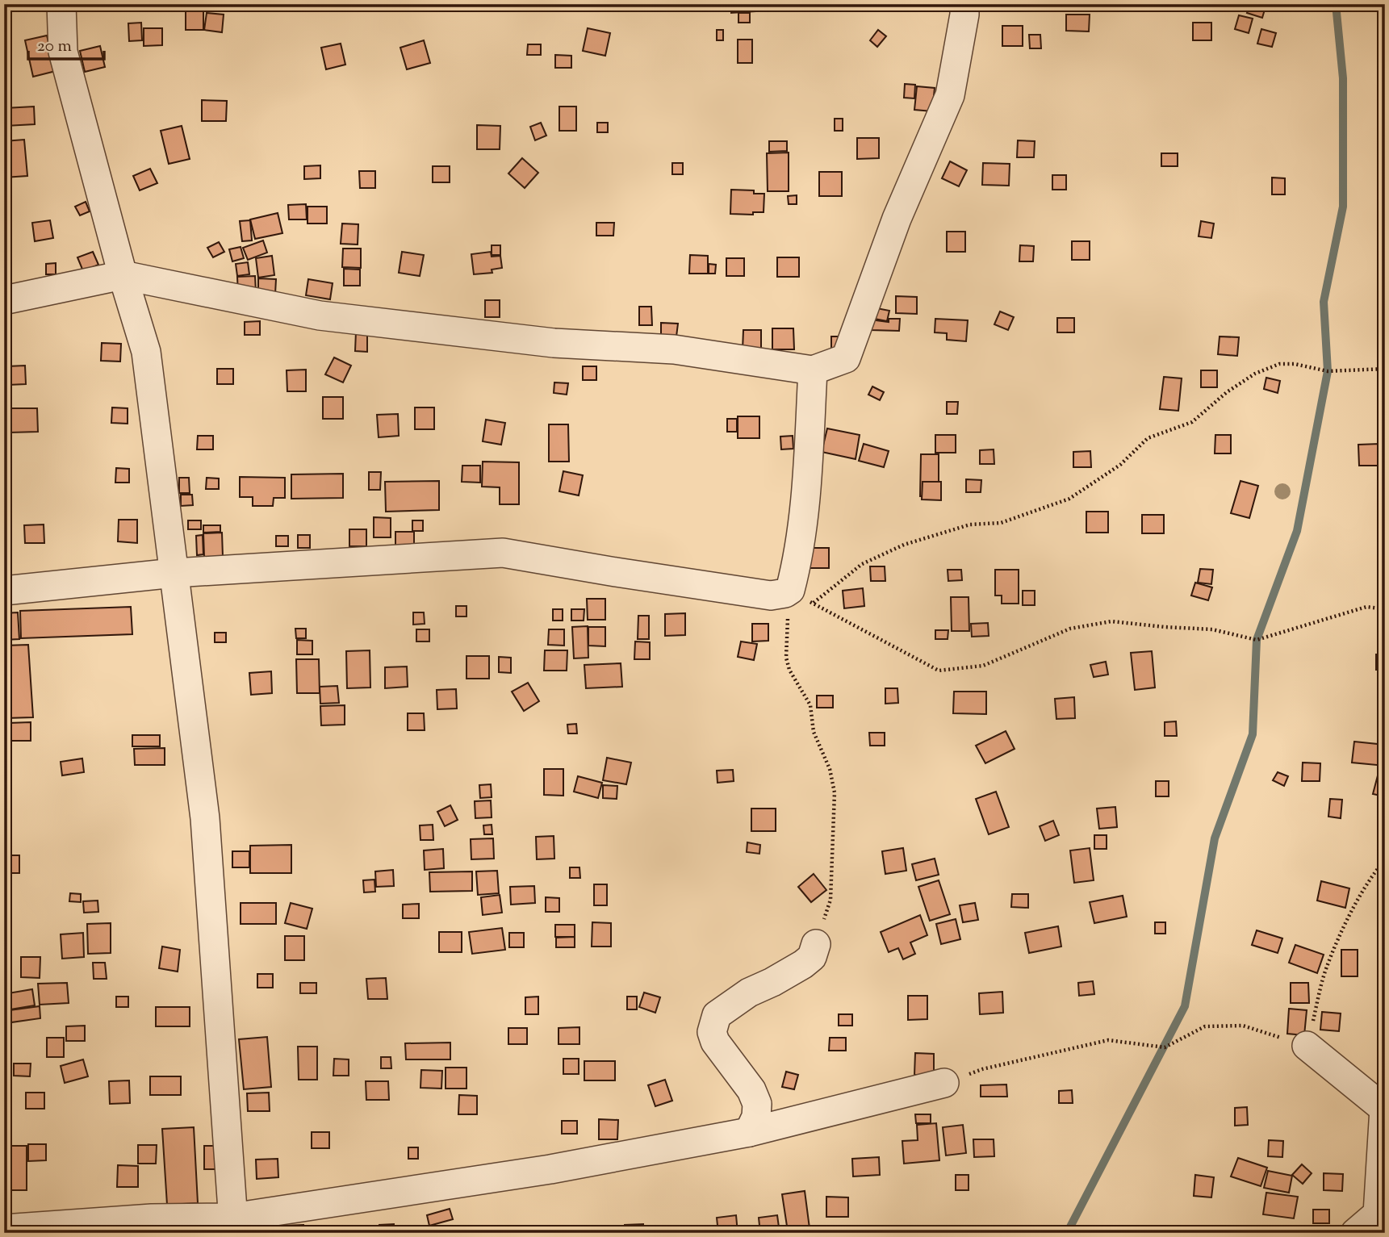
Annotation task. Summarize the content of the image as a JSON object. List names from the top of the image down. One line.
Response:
{"scale_bar":"20 m"}
